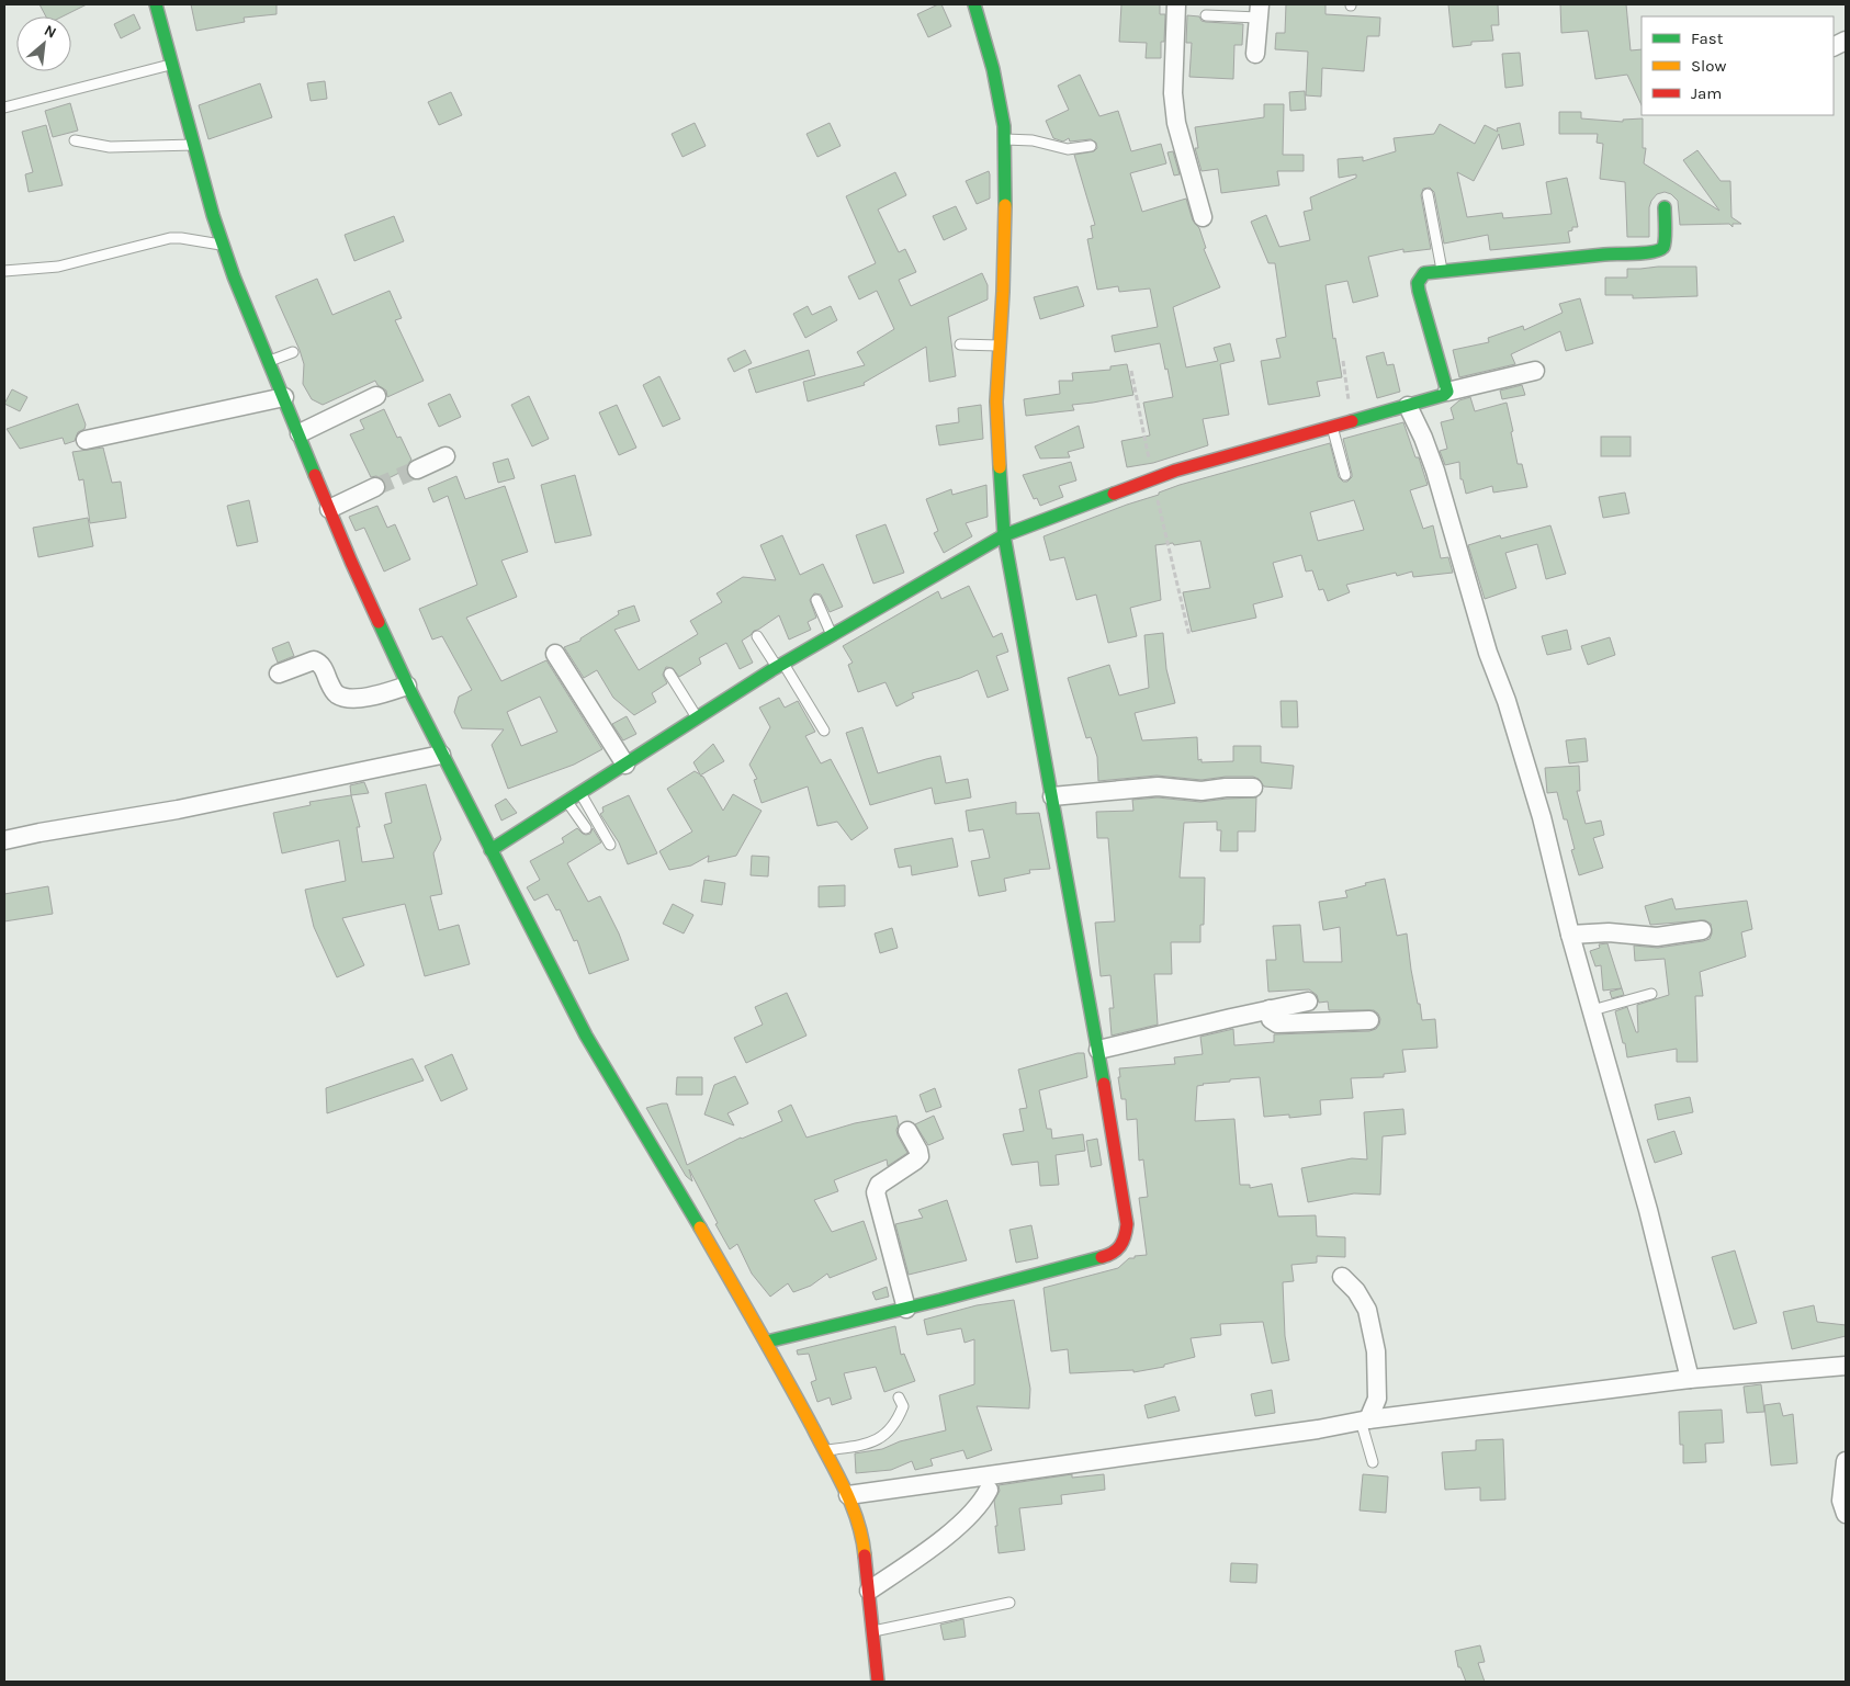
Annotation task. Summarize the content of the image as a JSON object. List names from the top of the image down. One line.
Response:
{"legend":["Fast","Slow","Jam"],"north":"top right"}
